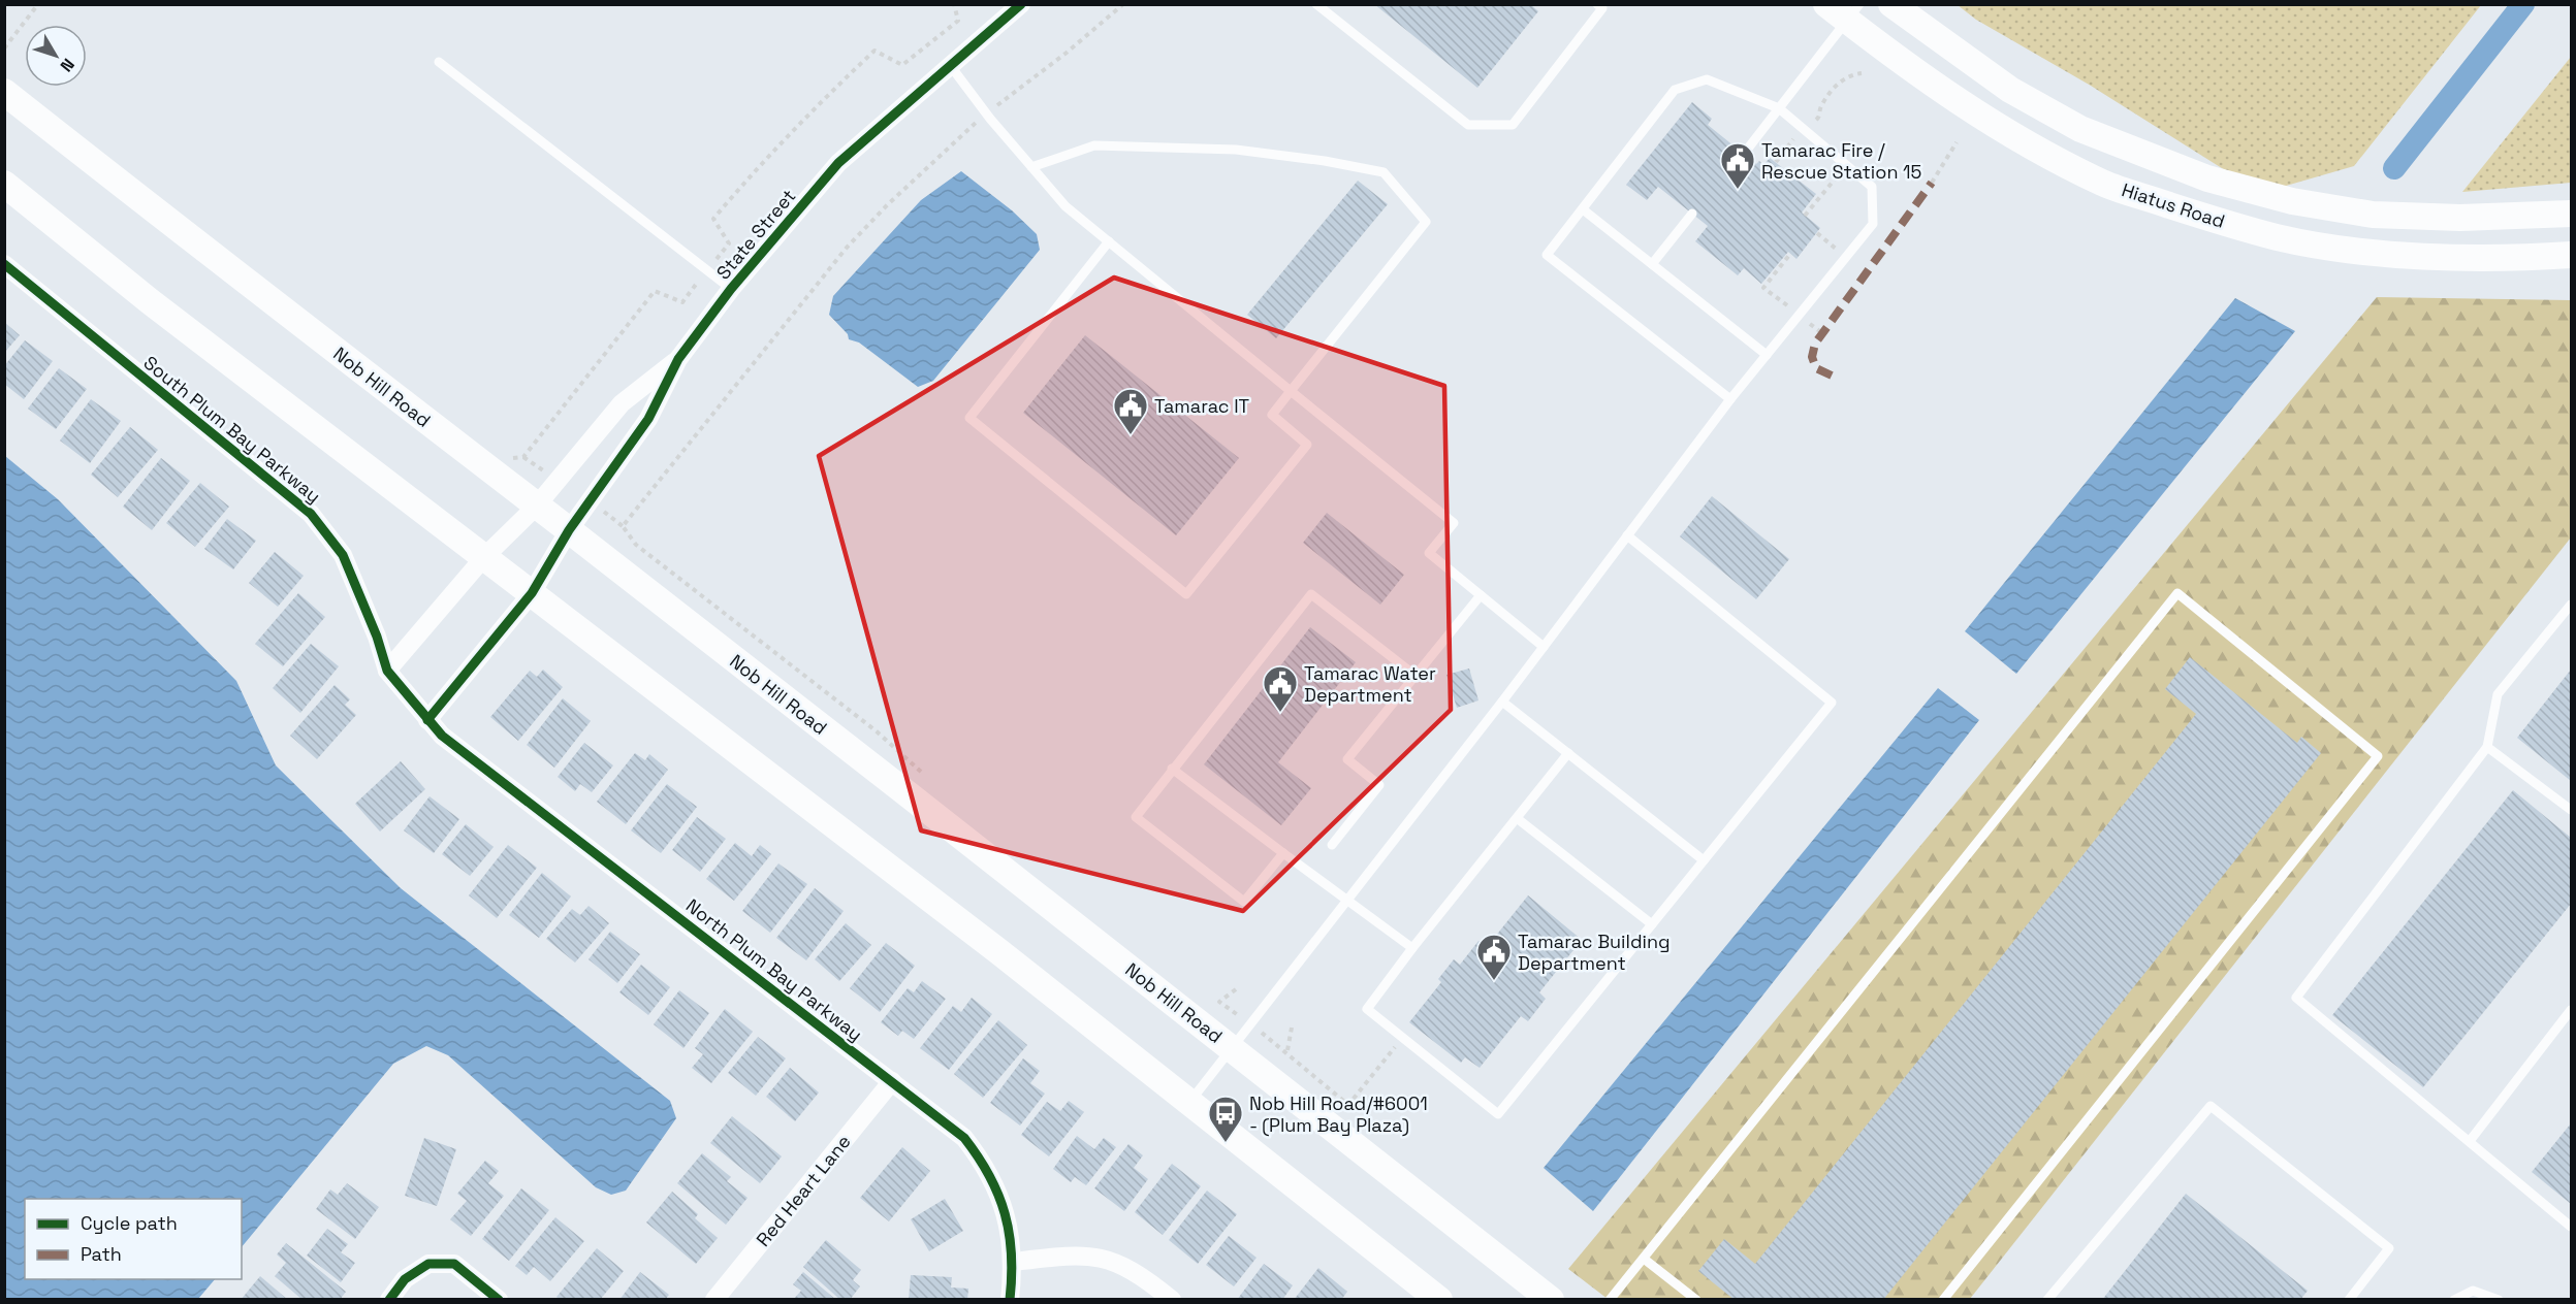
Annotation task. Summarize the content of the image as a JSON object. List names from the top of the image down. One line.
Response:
{"streets":{"main road":["Hiatus Road","Nob Hill Road"],"street":["State Street","South Plum Bay Parkway","North Plum Bay Parkway","Red Heart Lane"]},"crossings":[["State Street","Nob Hill Road"],["State Street","South Plum Bay Parkway"],["State Street","North Plum Bay Parkway"],["South Plum Bay Parkway","North Plum Bay Parkway"],["North Plum Bay Parkway","Red Heart Lane"]],"places":{"public building":["Tamarac Fire / Rescue Station 15","Tamarac IT","Tamarac Water Department","Tamarac Building Department"],"bus stop":["Nob Hill Road/#6001 - (Plum Bay Plaza)"]},"legend":["Cycle path","Path"],"north":"bottom right"}
